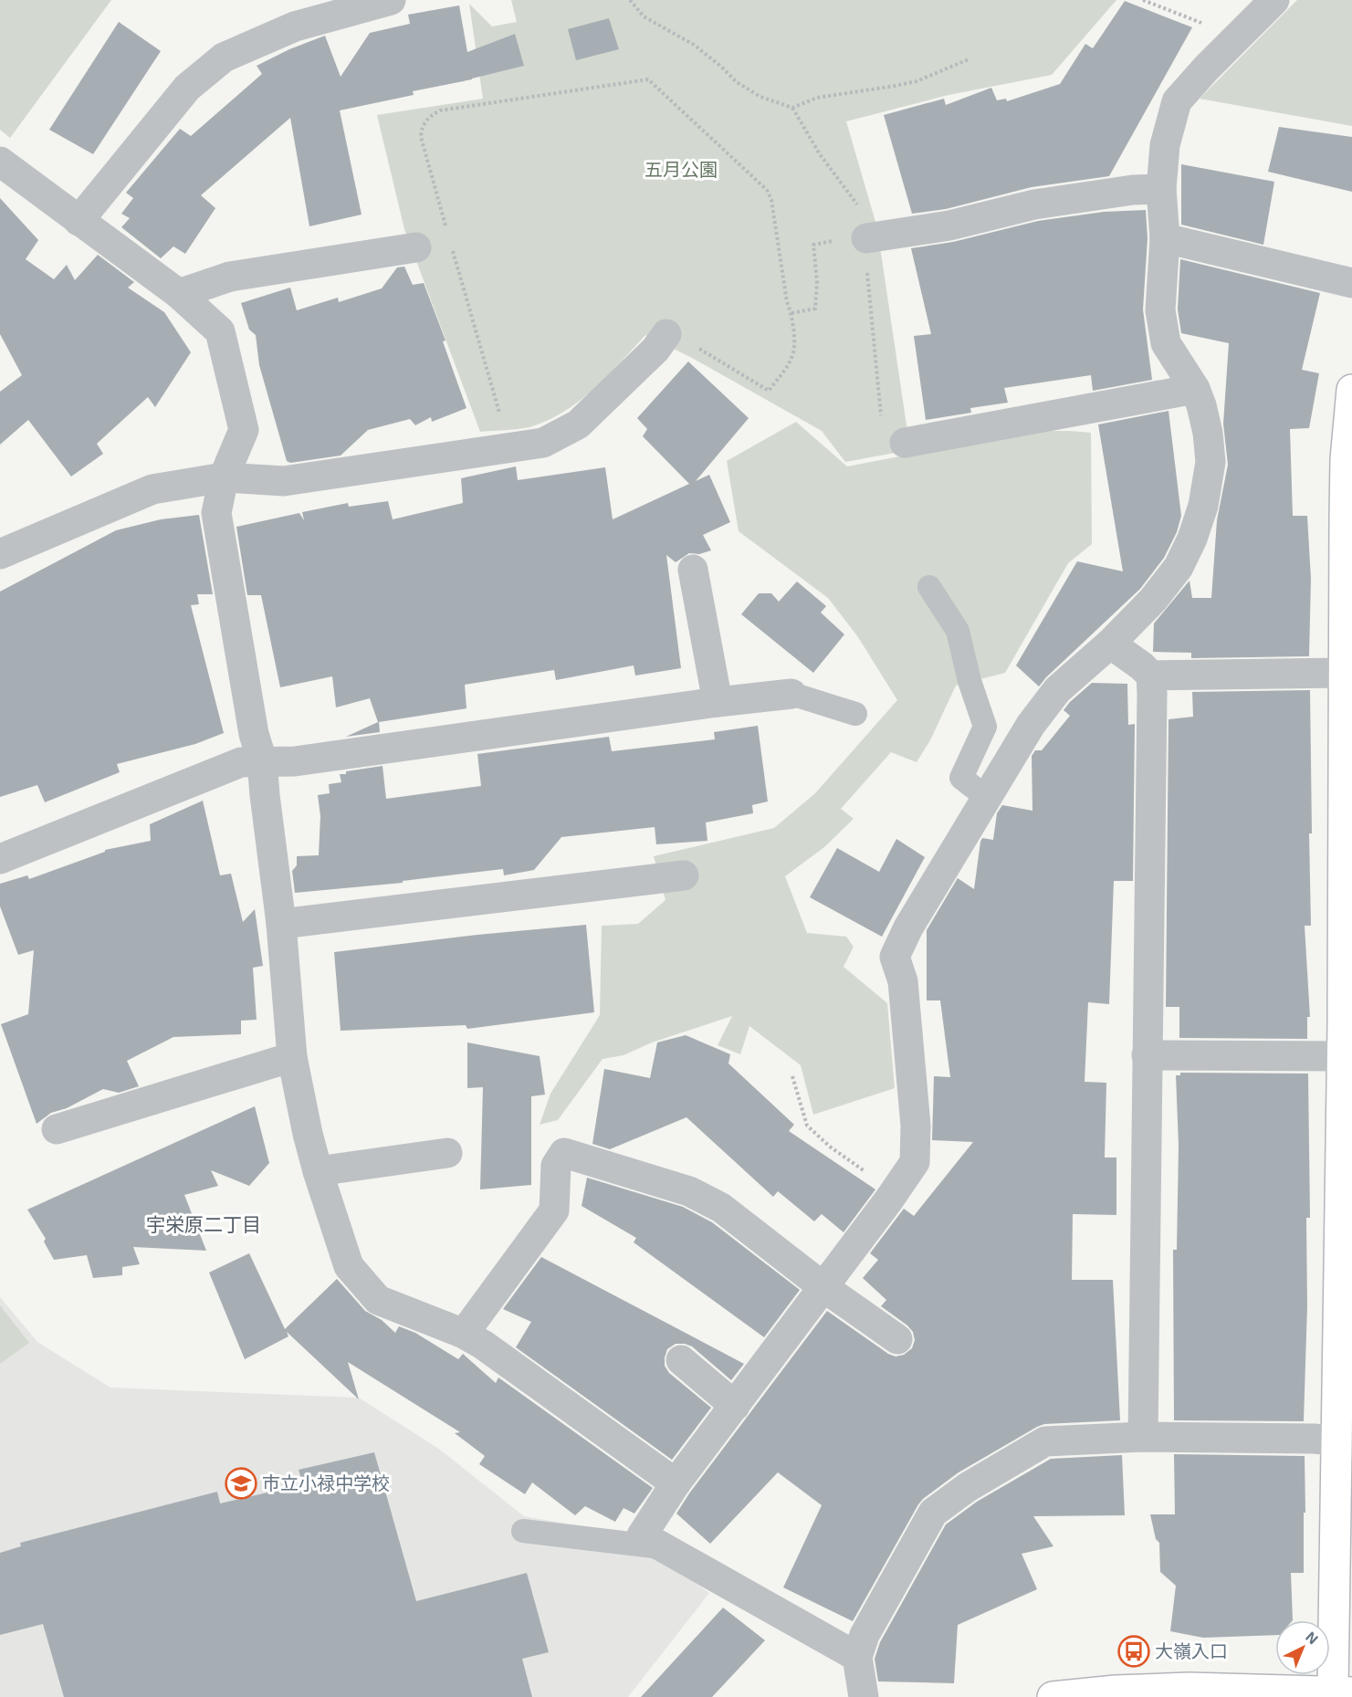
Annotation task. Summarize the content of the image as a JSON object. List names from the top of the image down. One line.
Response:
{"districts":["宇栄原二丁目"],"parks":["五月公園"],"places":{"school or university":["市立小禄中学校"],"bus stop":["大嶺入口"]},"north":"top right"}
